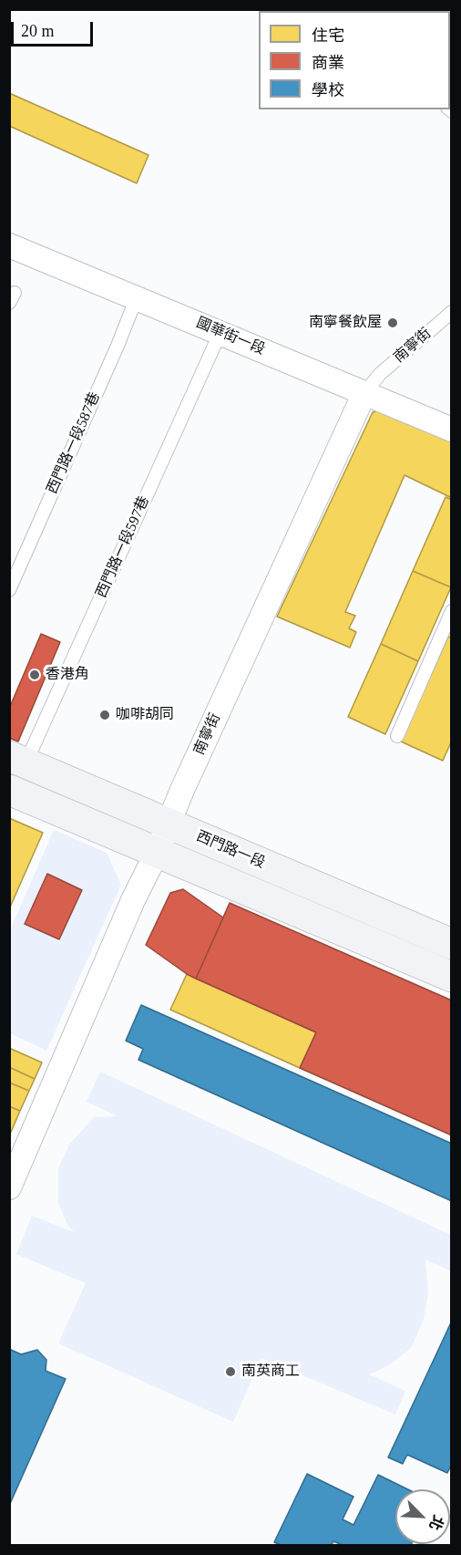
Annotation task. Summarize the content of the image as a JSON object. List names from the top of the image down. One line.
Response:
{"streets":{"street":["國華街一段","南寧街","西門路一段"],"lane":["西門路一段587巷","西門路一段597巷"]},"crossings":[["國華街一段","南寧街"],["國華街一段","西門路一段587巷"],["國華街一段","西門路一段597巷"],["南寧街","西門路一段"],["西門路一段597巷","西門路一段"]],"places":["南寧餐飲屋","香港角","咖啡胡同","南英商工"],"legend":["住宅","商業","學校"],"scale_bar":"20 m","north":"bottom right"}
